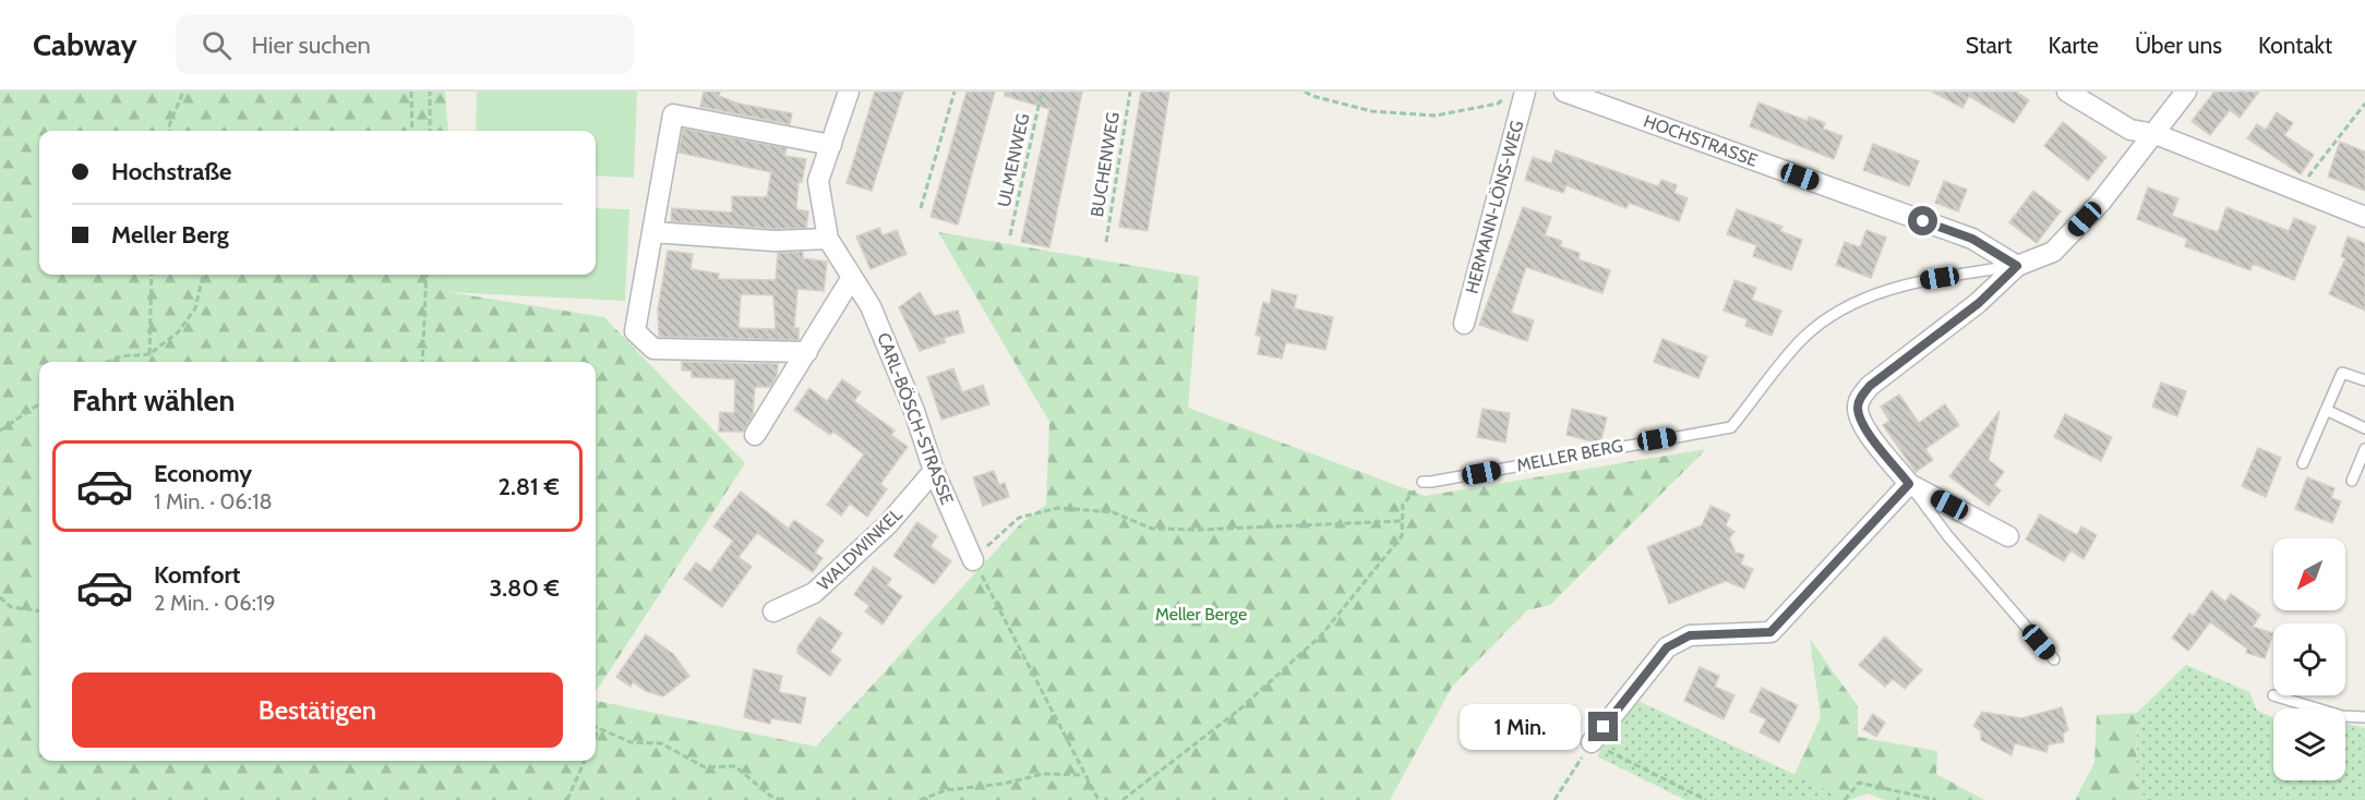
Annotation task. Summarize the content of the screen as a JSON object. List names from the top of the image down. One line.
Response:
{"streets":{"street":["HOCHSTRASSE","HERMANN-LÖNS-WEG","CARL-BÖSCH-STRASSE","WALDWINKEL"],"lane":["MELLER BERG"],"path":["ULMENWEG","BUCHENWEG"]},"crossings":[["HOCHSTRASSE","MELLER BERG"],["CARL-BÖSCH-STRASSE","WALDWINKEL"]],"parks":["Meller Berge"],"north":"bottom left","page":{"header":"Cabway","search":"Hier suchen","nav":["Start","Karte","Über uns","Kontakt"],"banner":["Hochstraße","Meller Berg"],"heading":"Fahrt wählen","list":[{"name":"Economy","note":"1 Min. · 06:18","value":"2.81 €"},{"name":"Komfort","note":"2 Min. · 06:19","value":"3.80 €"}],"buttons":"Bestätigen","bubble":"1 Min."}}
